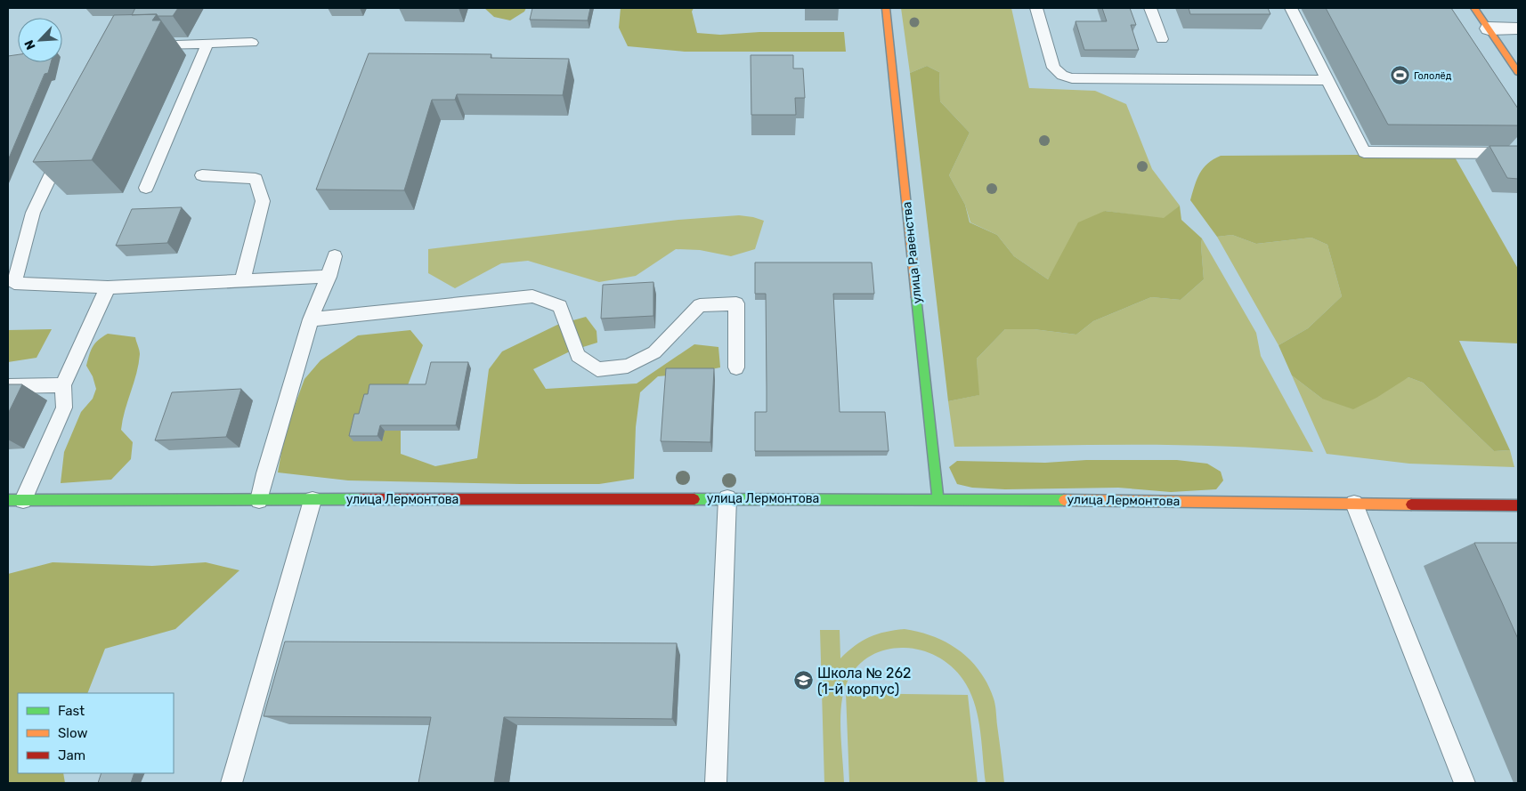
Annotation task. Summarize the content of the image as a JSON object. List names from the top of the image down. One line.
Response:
{"streets":{"street":["улица Равенства","улица Лермонтова"]},"crossings":[["улица Равенства","улица Лермонтова"]],"places":{"sports":["Гололёд"],"school or university":["Школа № 262 (1-й корпус)"]},"legend":["Fast","Slow","Jam"],"north":"bottom left"}
